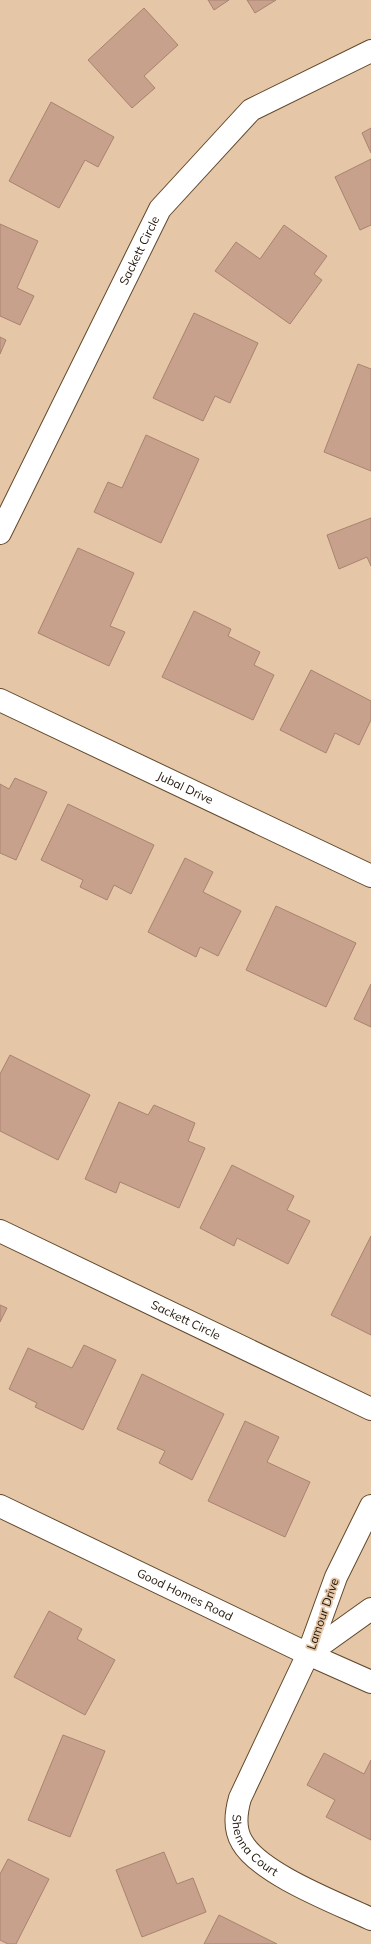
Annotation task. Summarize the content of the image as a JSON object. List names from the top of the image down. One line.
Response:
{"streets":{"street":["Sackett Circle","Jubal Drive","Good Homes Road","Lamour Drive","Shenna Court"]},"crossings":[["Good Homes Road","Lamour Drive"],["Good Homes Road","Shenna Court"],["Lamour Drive","Shenna Court"]]}
